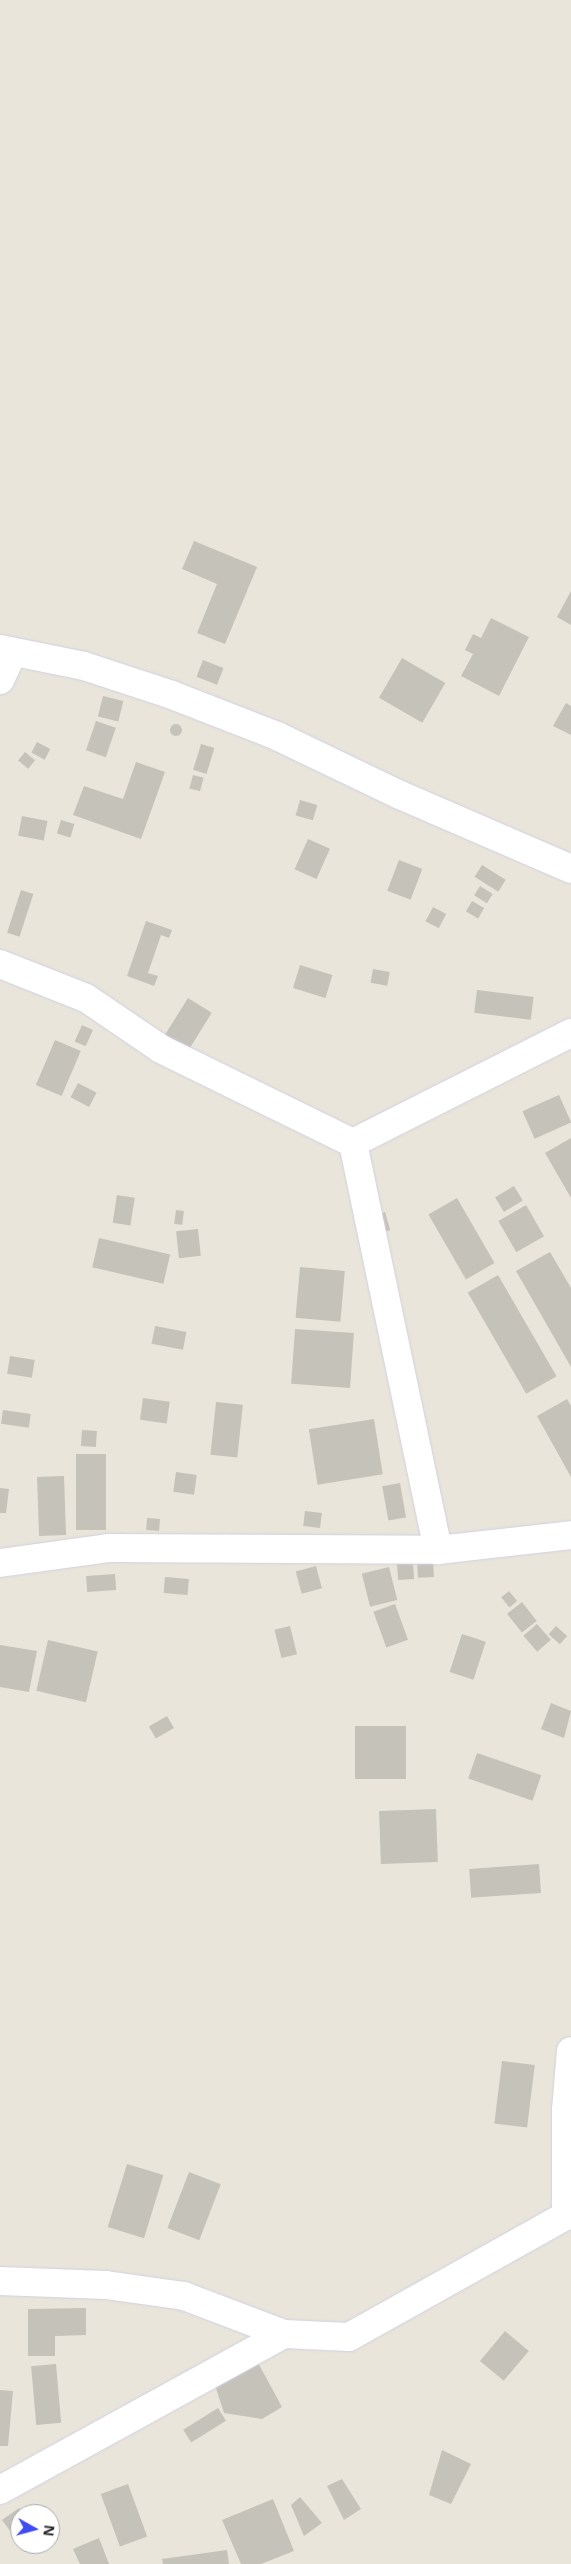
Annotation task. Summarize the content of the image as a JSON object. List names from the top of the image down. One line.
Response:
{"north":"right"}
